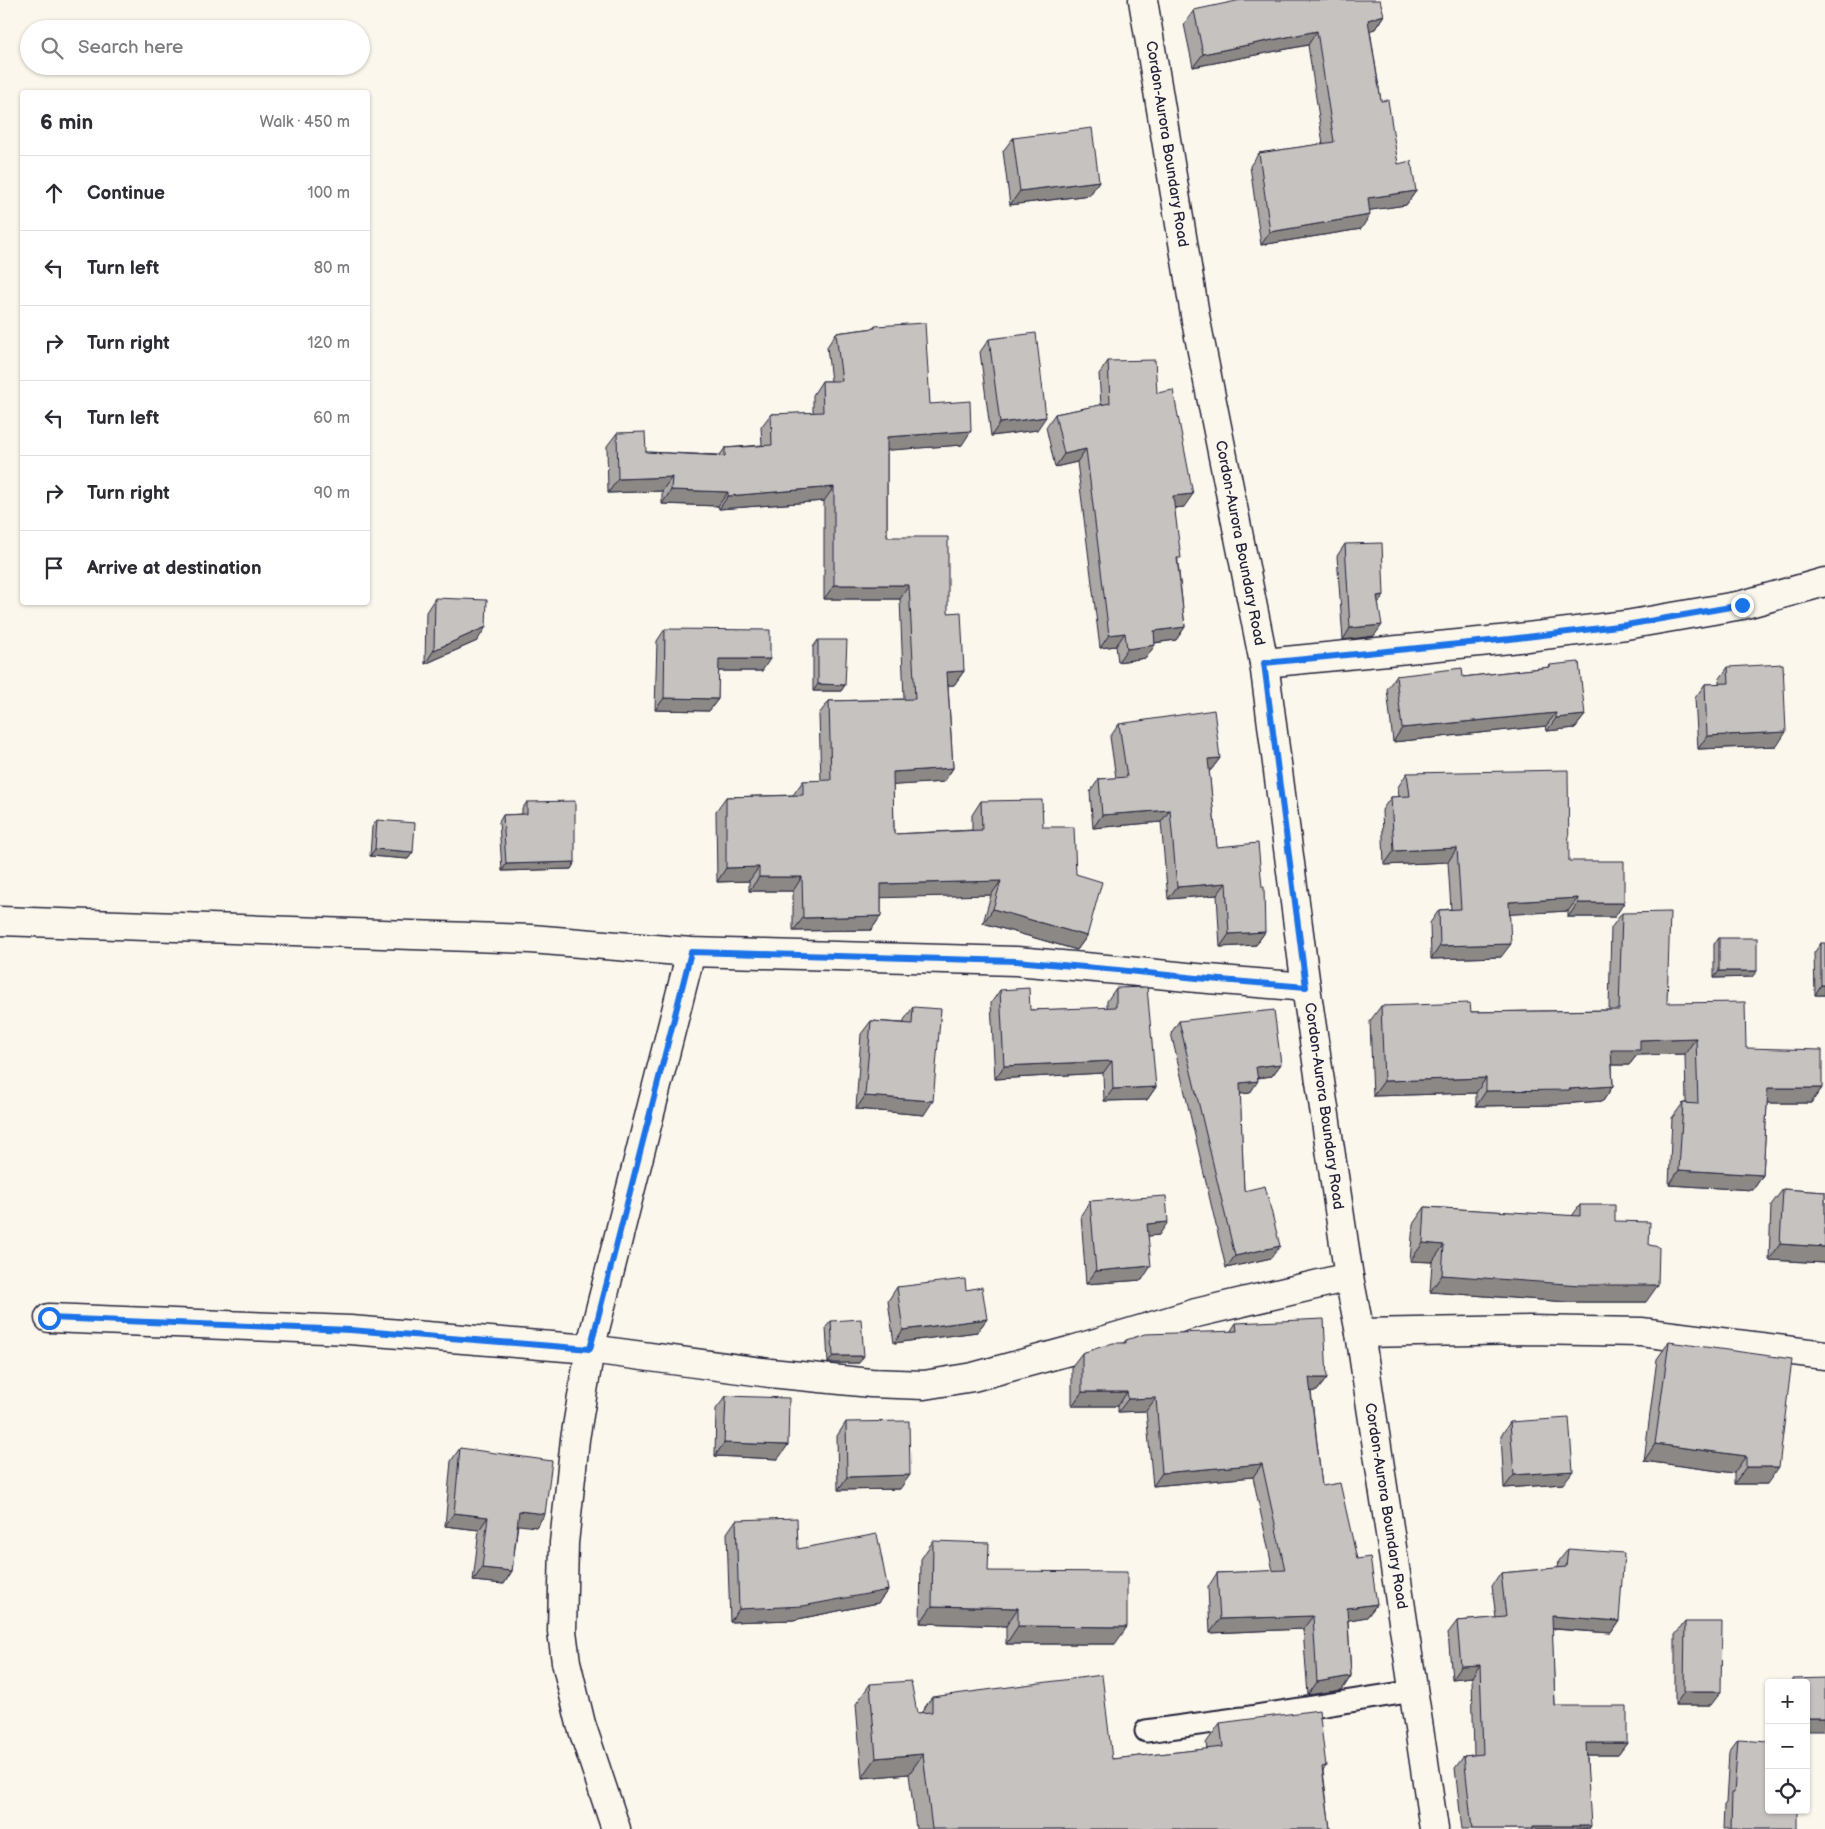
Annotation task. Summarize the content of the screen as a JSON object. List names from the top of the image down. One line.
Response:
{"streets":{"street":["Cordon-Aurora Boundary Road"]},"page":{"search":"Search here","heading":["6 min","Walk · 450 m"],"list":[["Continue","100 m"],["Turn left","80 m"],["Turn right","120 m"],["Turn left","60 m"],["Turn right","90 m"],"Arrive at destination"],"map_buttons":["+","−"]}}
